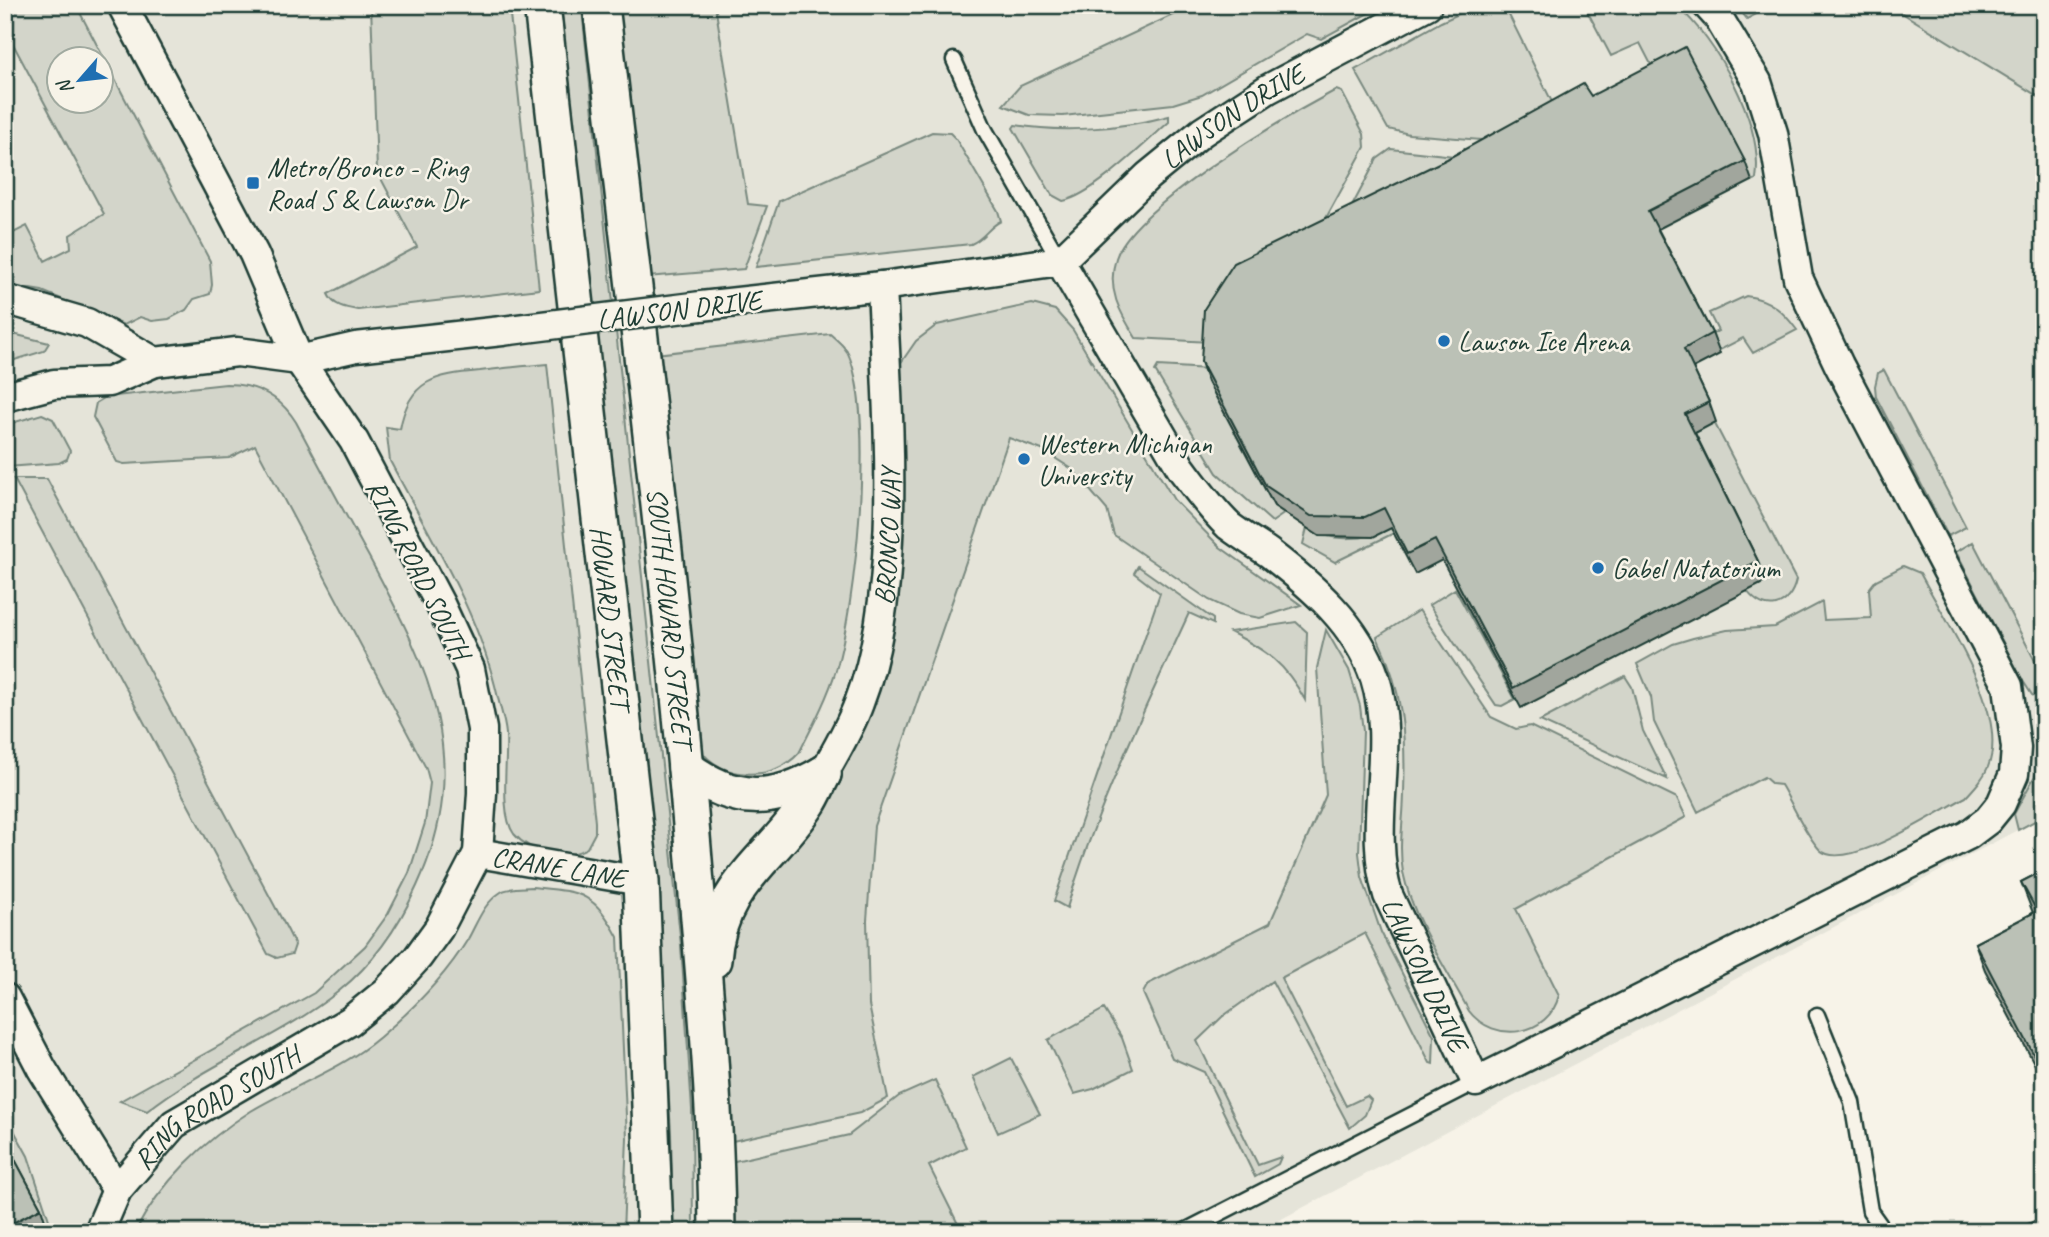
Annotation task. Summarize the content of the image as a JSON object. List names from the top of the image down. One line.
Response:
{"streets":{"street":["LAWSON DRIVE","BRONCO WAY","RING ROAD SOUTH","HOWARD STREET","SOUTH HOWARD STREET","CRANE LANE"]},"crossings":[["LAWSON DRIVE","BRONCO WAY"],["LAWSON DRIVE","RING ROAD SOUTH"],["RING ROAD SOUTH","CRANE LANE"],["HOWARD STREET","CRANE LANE"]],"places":{"transit":["Metro/Bronco - Ring Road S & Lawson Dr"],"other":["Lawson Ice Arena","Western Michigan University","Gabel Natatorium"]},"north":"bottom left"}
